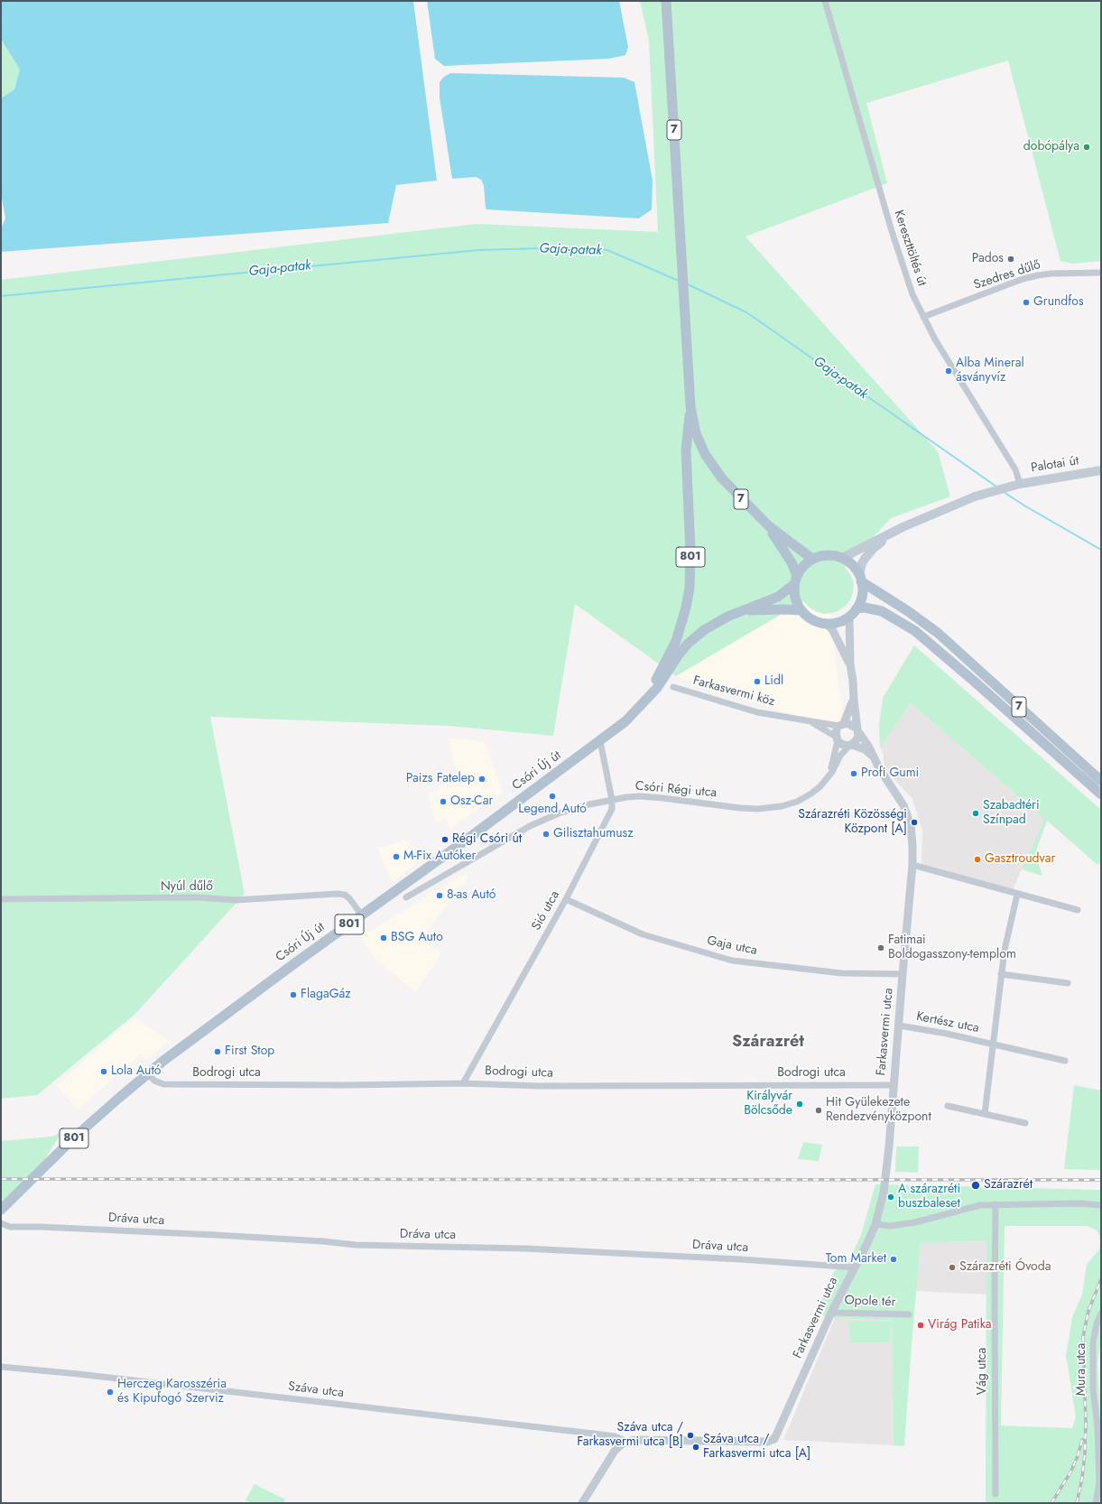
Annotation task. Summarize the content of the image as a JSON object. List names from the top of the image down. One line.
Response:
{"streets":{"main road":["7","Palotai út","801","Csóri Új út"],"street":["Kereszttöltés út","Szedres dűlő","Farkasvermi köz","Csóri Régi utca","Nyúl dűlő","Sió utca","Gaja utca","Kertész utca","Farkasvermi utca","Bodrogi utca","Dráva utca","Opole tér","Mura utca","Vág utca","Száva utca"]},"crossings":[["7","801"],["Kereszttöltés út","Szedres dűlő"],["Kereszttöltés út","Palotai út"],["801","Csóri Új út"],["Farkasvermi köz","Csóri Régi utca"],["Farkasvermi köz","Farkasvermi utca"],["Csóri Új út","Nyúl dűlő"],["Csóri Új út","Sió utca"],["Csóri Új út","Bodrogi utca"],["Csóri Régi utca","Sió utca"],["Csóri Régi utca","Farkasvermi utca"],["Sió utca","Gaja utca"],["Sió utca","Bodrogi utca"],["Gaja utca","Farkasvermi utca"],["Kertész utca","Farkasvermi utca"],["Farkasvermi utca","Bodrogi utca"],["Farkasvermi utca","Dráva utca"],["Farkasvermi utca","Opole tér"],["Farkasvermi utca","Száva utca"]],"districts":["Szárazrét"],"water":["Gaja-patak"],"places":["dobópálya","Pados","Grundfos","Alba Mineral ásványvíz","Lidl","Profi Gumi","Paizs Fatelep","Legend Autó","Osz-Car","Szabadtéri Színpad","Szárazréti Közösségi Központ [A]","Gilisztahumusz","Régi Csóri út","M-Fix Autóker","Gasztroudvar","8-as Autó","BSG Auto","Fatimai Boldogasszony-templom","FlagaGáz","First Stop","Lola Autó","Királyvár Bölcsőde","Hit Gyülekezete Rendezvényközpont","Szárazrét","A szárazréti buszbaleset","Tom Market","Szárazréti Óvoda","Virág Patika","Herczeg Karosszéria és Kipufogó Szerviz","Száva utca / Farkasvermi utca [B]","Száva utca / Farkasvermi utca [A]"]}
